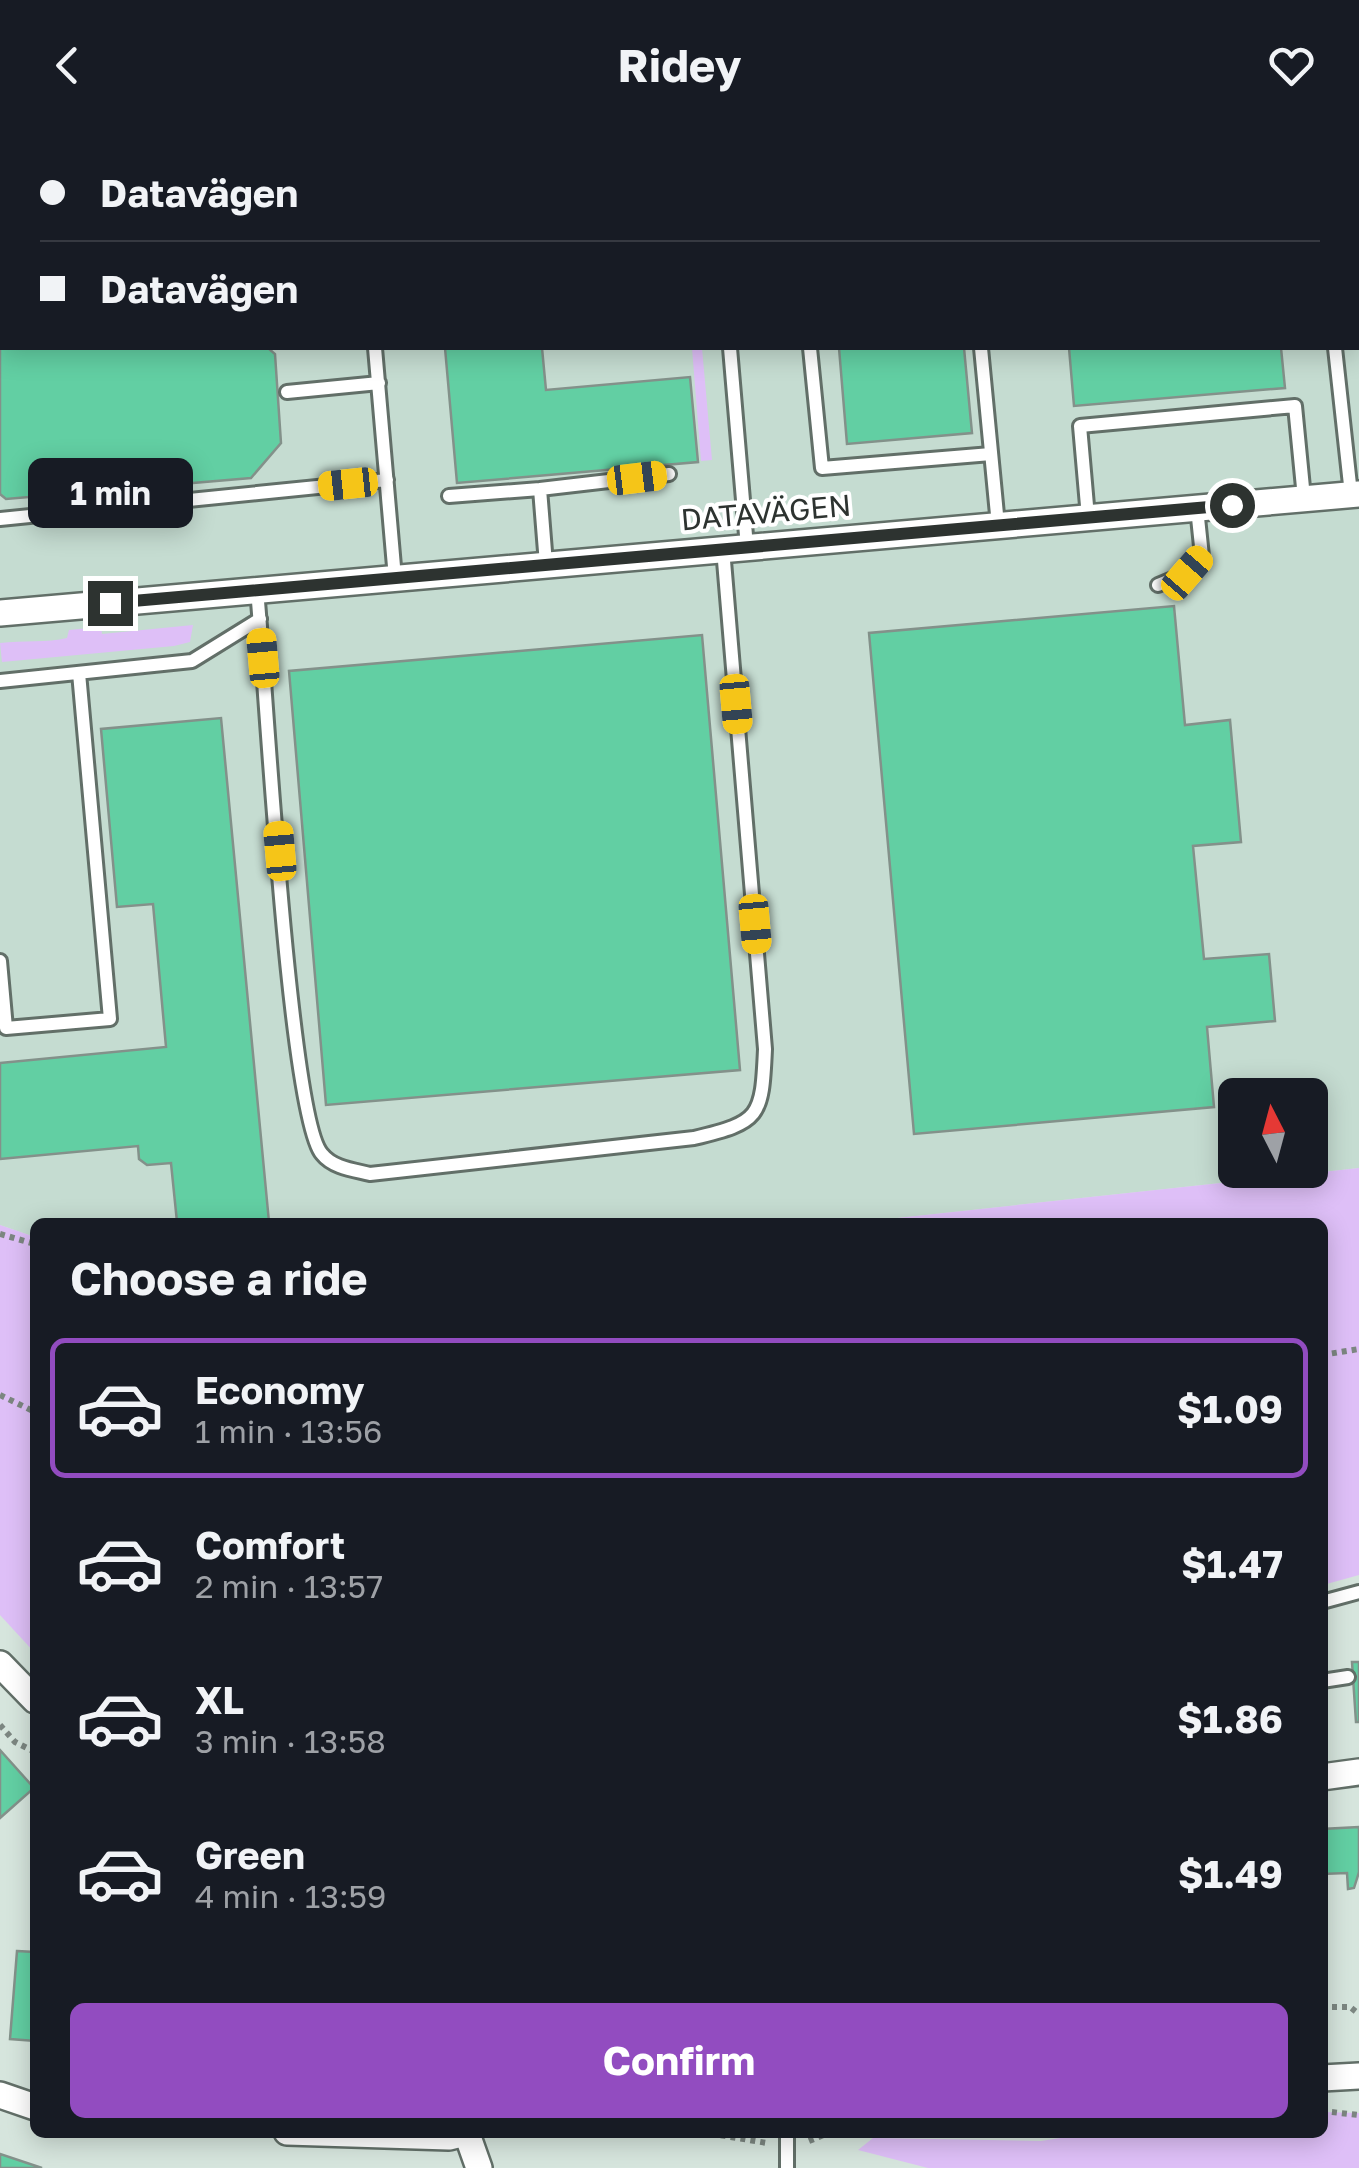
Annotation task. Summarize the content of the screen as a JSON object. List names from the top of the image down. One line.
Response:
{"streets":{"street":["DATAVÄGEN"]},"north":"top","page":{"header":"Ridey","banner":["Datavägen","Datavägen"],"bubble":"1 min","heading":"Choose a ride","list":[{"name":"Economy","note":"1 min · 13:56","value":"$1.09"},{"name":"Comfort","note":"2 min · 13:57","value":"$1.47"},{"name":"XL","note":"3 min · 13:58","value":"$1.86"},{"name":"Green","note":"4 min · 13:59","value":"$1.49"}],"buttons":"Confirm"}}
